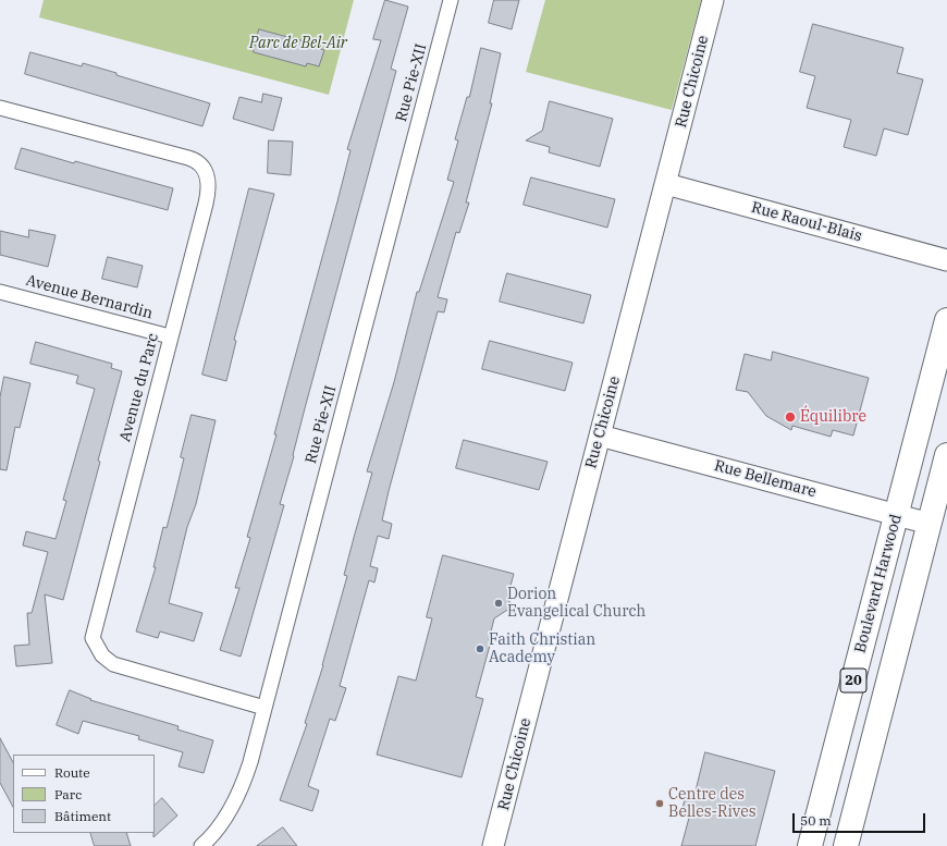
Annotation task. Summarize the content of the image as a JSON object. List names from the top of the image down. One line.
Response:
{"streets":{"highway":["Boulevard Harwood","20"],"street":["Rue Chicoine","Rue Pie-XII","Rue Raoul-Blais","Avenue Bernardin","Avenue du Parc","Rue Bellemare"]},"crossings":[["Rue Chicoine","Rue Raoul-Blais"],["Rue Chicoine","Rue Bellemare"],["Rue Pie-XII","Avenue du Parc"],["Avenue Bernardin","Avenue du Parc"],["Rue Bellemare","Boulevard Harwood"],["Rue Bellemare","20"]],"parks":["Parc de Bel-Air"],"places":["Équilibre","Dorion Evangelical Church","Faith Christian Academy","Centre des Belles-Rives"],"legend":["Route","Parc","Bâtiment"],"scale_bar":"50 m"}
